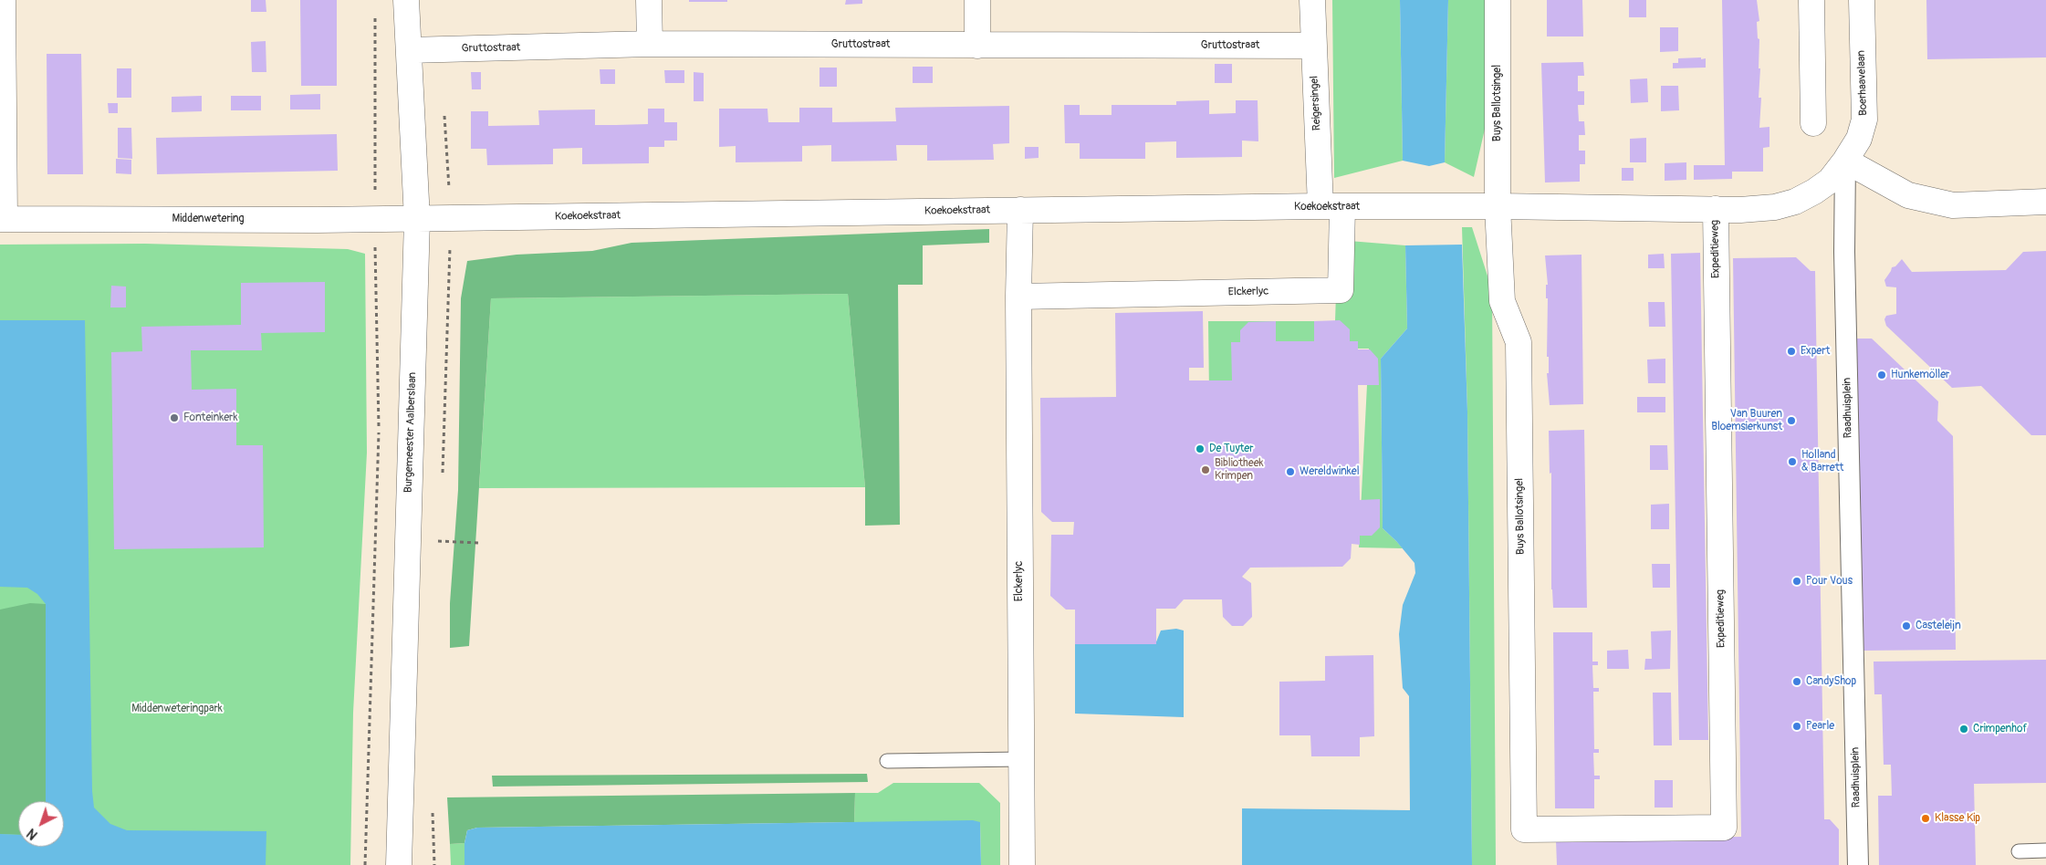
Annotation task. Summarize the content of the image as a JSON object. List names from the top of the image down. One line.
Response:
{"streets":{"street":["Gruttostraat","Boerhaavelaan","Reigersingel","Buys Ballotsingel","Koekoekstraat","Middenwetering","Expeditieweg","Elckerlyc","Raadhuisplein","Burgemeester Aalberslaan"]},"crossings":[["Gruttostraat","Reigersingel"],["Gruttostraat","Burgemeester Aalberslaan"],["Boerhaavelaan","Raadhuisplein"],["Reigersingel","Koekoekstraat"],["Reigersingel","Elckerlyc"],["Buys Ballotsingel","Koekoekstraat"],["Buys Ballotsingel","Expeditieweg"],["Koekoekstraat","Middenwetering"],["Koekoekstraat","Elckerlyc"],["Koekoekstraat","Burgemeester Aalberslaan"],["Middenwetering","Burgemeester Aalberslaan"]],"parks":["Middenweteringpark"],"places":["Expert","Hunkemöller","Fonteinkerk","Van Buuren Bloemsierkunst","De Tuyter","Holland & Barrett","Bibliotheek Krimpen","Wereldwinkel","Pour Vous","Casteleijn","CandyShop","Pearle","Crimpenhof","Klasse Kip"],"north":"bottom left"}
